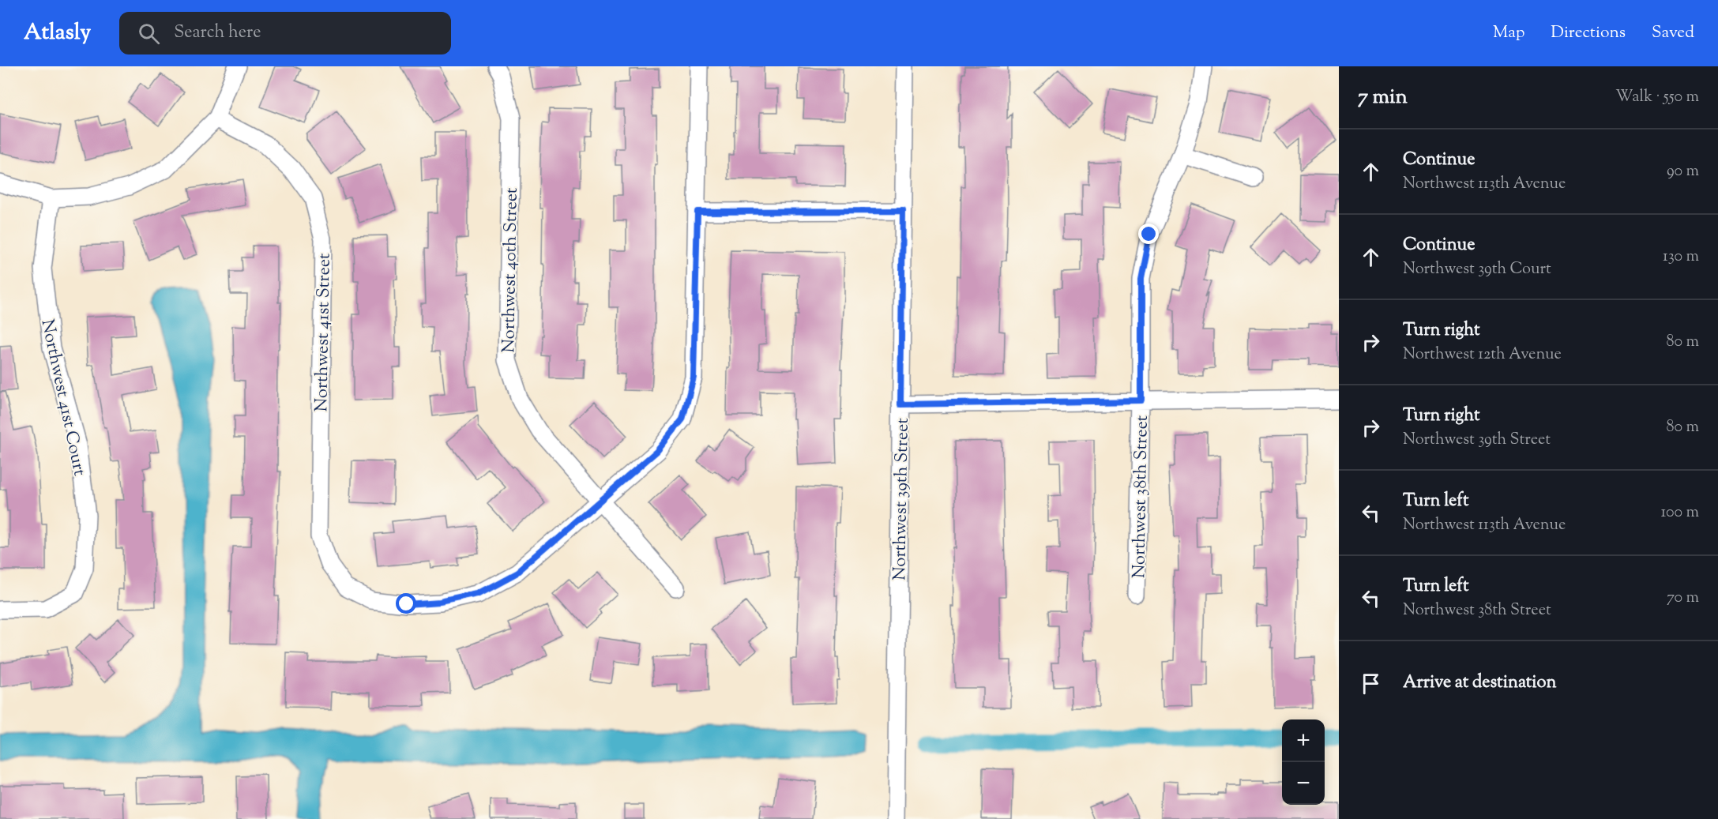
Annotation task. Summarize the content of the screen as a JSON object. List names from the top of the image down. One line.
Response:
{"streets":{"street":["Northwest 40th Street","Northwest 41st Street","Northwest 41st Court","Northwest 38th Street","Northwest 39th Street"]},"crossings":[["Northwest 40th Street","Northwest 41st Street"]],"page":{"header":"Atlasly","search":"Search here","nav":["Map","Directions","Saved"],"heading":["7 min","Walk · 550 m"],"list":[["Continue","Northwest 113th Avenue","90 m"],["Continue","Northwest 39th Court","130 m"],["Turn right","Northwest 12th Avenue","80 m"],["Turn right","Northwest 39th Street","80 m"],["Turn left","Northwest 113th Avenue","100 m"],["Turn left","Northwest 38th Street","70 m"],"Arrive at destination"],"map_buttons":["+","−"]}}
